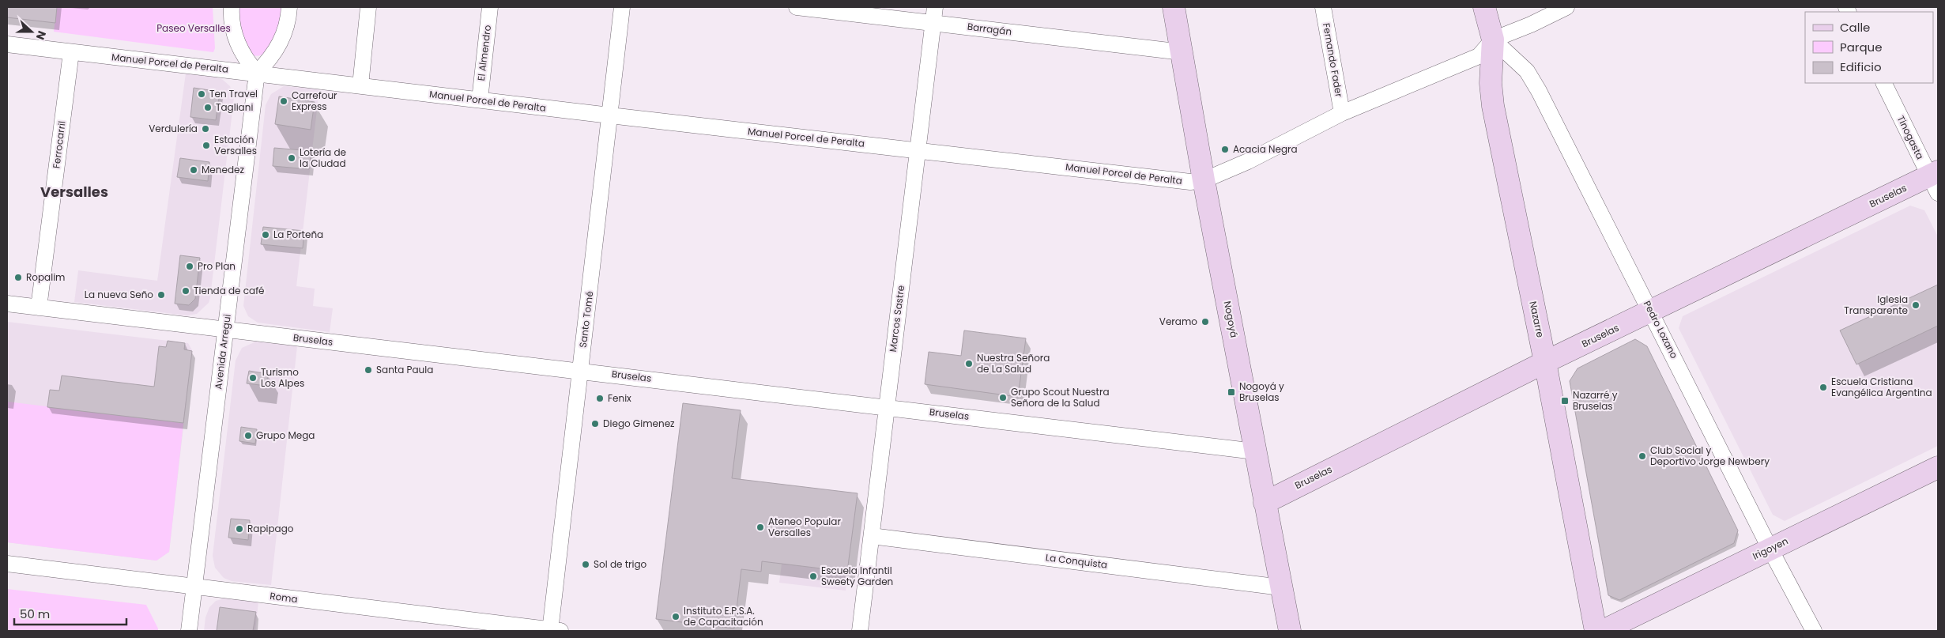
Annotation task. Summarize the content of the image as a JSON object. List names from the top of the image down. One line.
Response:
{"streets":{"street":["Barragán","El Almendro","Fernando Fader","Manuel Porcel de Peralta","Tinogasta","Ferrocarril","Bruselas","Marcos Sastre","Santo Tomé","Nogoyá","Nazarre","Pedro Lozano","Avenida Arregui","Irigoyen","La Conquista","Roma"]},"crossings":[["Barragán","Marcos Sastre"],["Barragán","Nogoyá"],["El Almendro","Manuel Porcel de Peralta"],["Fernando Fader","Manuel Porcel de Peralta"],["Manuel Porcel de Peralta","Ferrocarril"],["Manuel Porcel de Peralta","Marcos Sastre"],["Manuel Porcel de Peralta","Santo Tomé"],["Manuel Porcel de Peralta","Nogoyá"],["Manuel Porcel de Peralta","Nazarre"],["Manuel Porcel de Peralta","Pedro Lozano"],["Manuel Porcel de Peralta","Avenida Arregui"],["Tinogasta","Bruselas"],["Ferrocarril","Bruselas"],["Bruselas","Marcos Sastre"],["Bruselas","Santo Tomé"],["Bruselas","Nogoyá"],["Bruselas","Nazarre"],["Bruselas","Pedro Lozano"],["Bruselas","Avenida Arregui"],["Marcos Sastre","La Conquista"],["Santo Tomé","Roma"],["Nogoyá","La Conquista"],["Nazarre","Pedro Lozano"],["Pedro Lozano","Irigoyen"],["Avenida Arregui","Roma"]],"districts":["Versalles"],"parks":["Paseo Versalles"],"places":{"other":["Ten Travel","Carrefour Express","Tagliani","Verdulería","Estación Versalles","Acacia Negra","Lotería de la Ciudad","Menedez","La Porteña","Pro Plan","Ropalim","Tienda de café","La nueva Seño","Iglesia Transparente","Veramo","Nuestra Señora de La Salud","Santa Paula","Turismo Los Alpes","Escuela Cristiana Evangélica Argentina","Grupo Scout Nuestra Señora de la Salud","Fenix","Diego Gimenez","Grupo Mega","Club Social y Deportivo Jorge Newbery","Ateneo Popular Versalles","Rapipago","Sol de trigo","Escuela Infantil Sweety Garden","Instituto E.P.S.A. de Capacitación"],"transit":["Nogoyá y Bruselas","Nazarré y Bruselas"]},"legend":["Calle","Parque","Edificio"],"scale_bar":"50 m","north":"right"}
